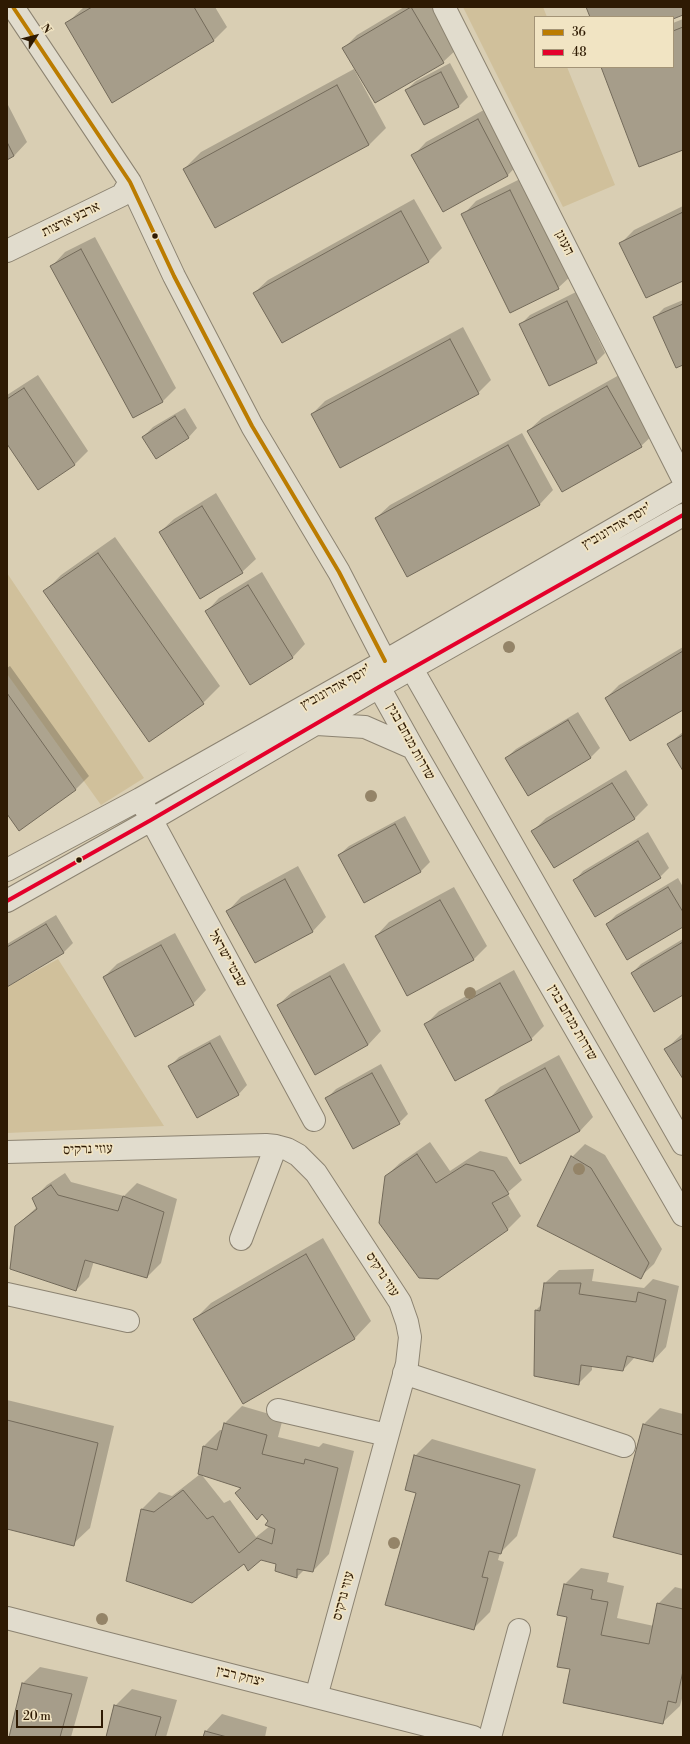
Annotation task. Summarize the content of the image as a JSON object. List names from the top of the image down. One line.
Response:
{"streets":{"street":["ארבע ארצות","העוגן","יוסף אהרונוביץ'","שדרות מנחם בגין","שבטי ישראל","עוזי נרקיס","יצחק רבין"]},"crossings":[["יוסף אהרונוביץ'","שדרות מנחם בגין"],["יוסף אהרונוביץ'","שבטי ישראל"],["עוזי נרקיס","יצחק רבין"]],"lines":["transit line 36","transit line 48"],"legend":["36","48"],"scale_bar":"20 m","north":"top right"}
